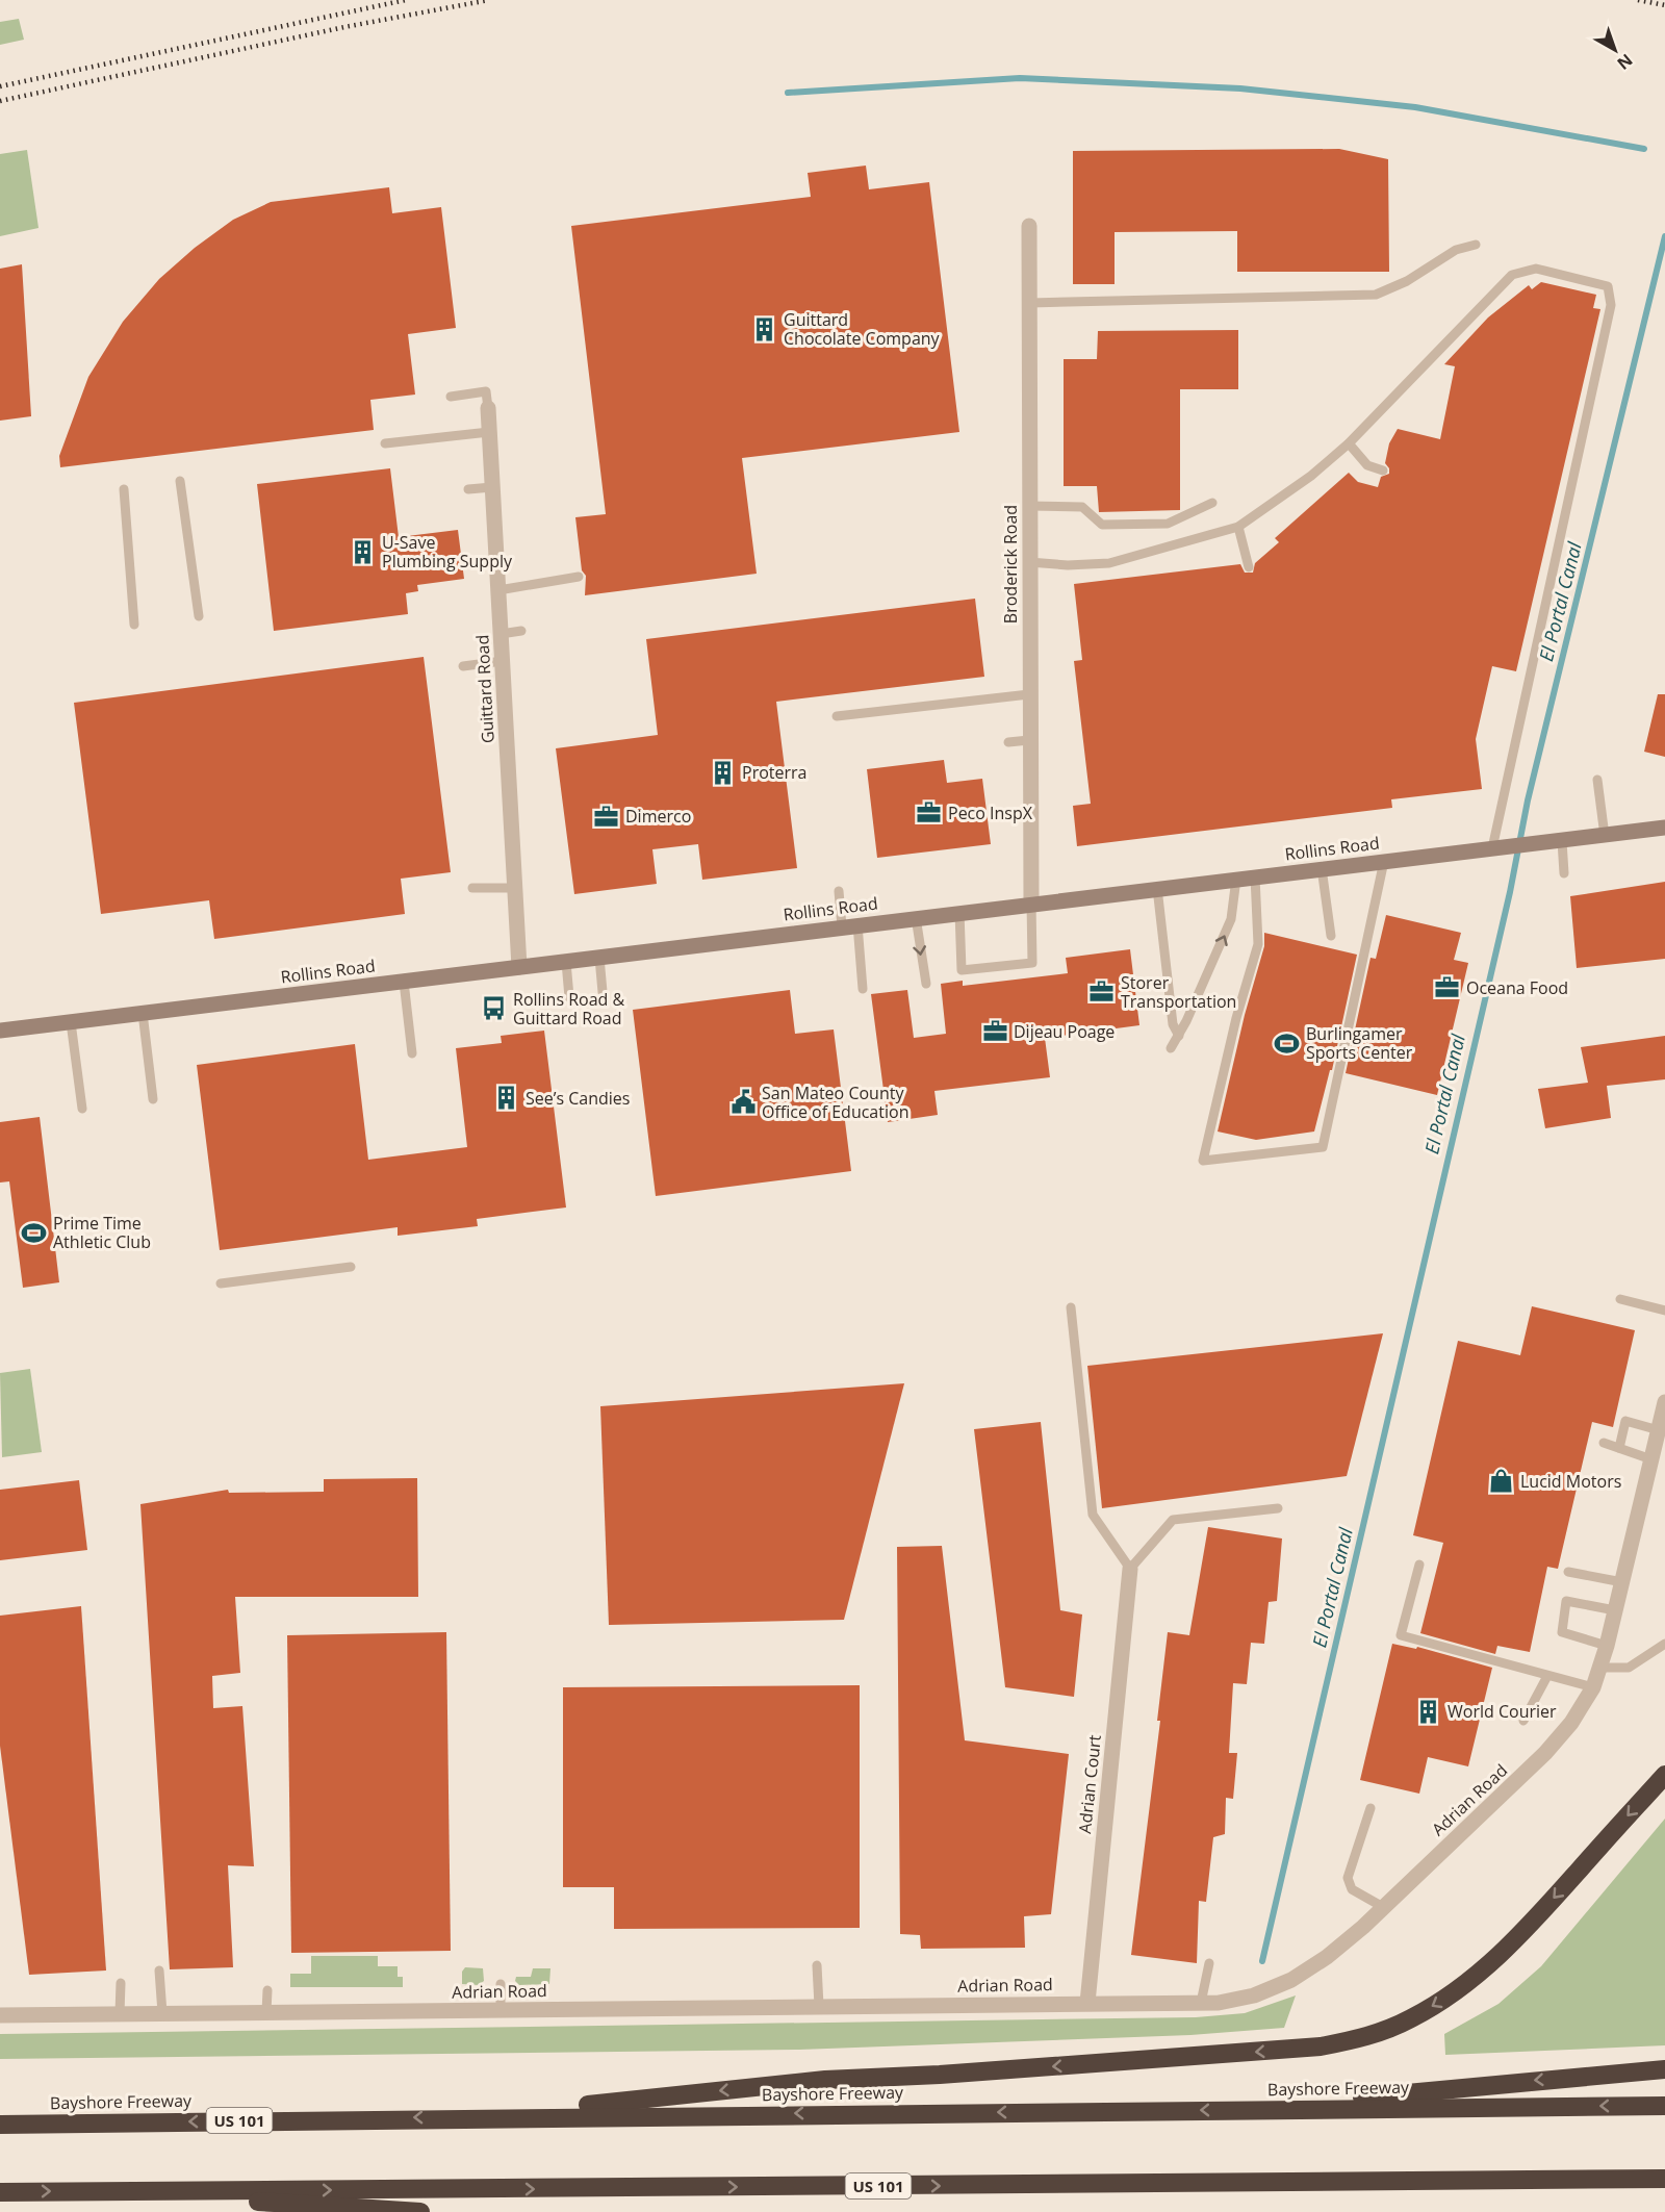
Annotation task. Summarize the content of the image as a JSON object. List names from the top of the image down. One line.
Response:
{"streets":{"highway":["Bayshore Freeway","US 101"],"main road":["Rollins Road"],"street":["Broderick Road","Guittard Road","Adrian Court","Adrian Road"]},"crossings":[["Broderick Road","Rollins Road"],["Guittard Road","Rollins Road"],["Adrian Court","Adrian Road"]],"water":["El Portal Canal"],"places":{"building":["Guittard Chocolate Company","U-Save Plumbing Supply","Proterra","See’s Candies","World Courier"],"office":["Peco InspX","Dimerco","Oceana Food","Storer Transportation","Dijeau Poage"],"bus stop":["Rollins Road & Guittard Road"],"sports":["Burlingamer Sports Center","Prime Time Athletic Club"],"public building":["San Mateo County Office of Education"],"shop":["Lucid Motors"]},"north":"bottom right"}
